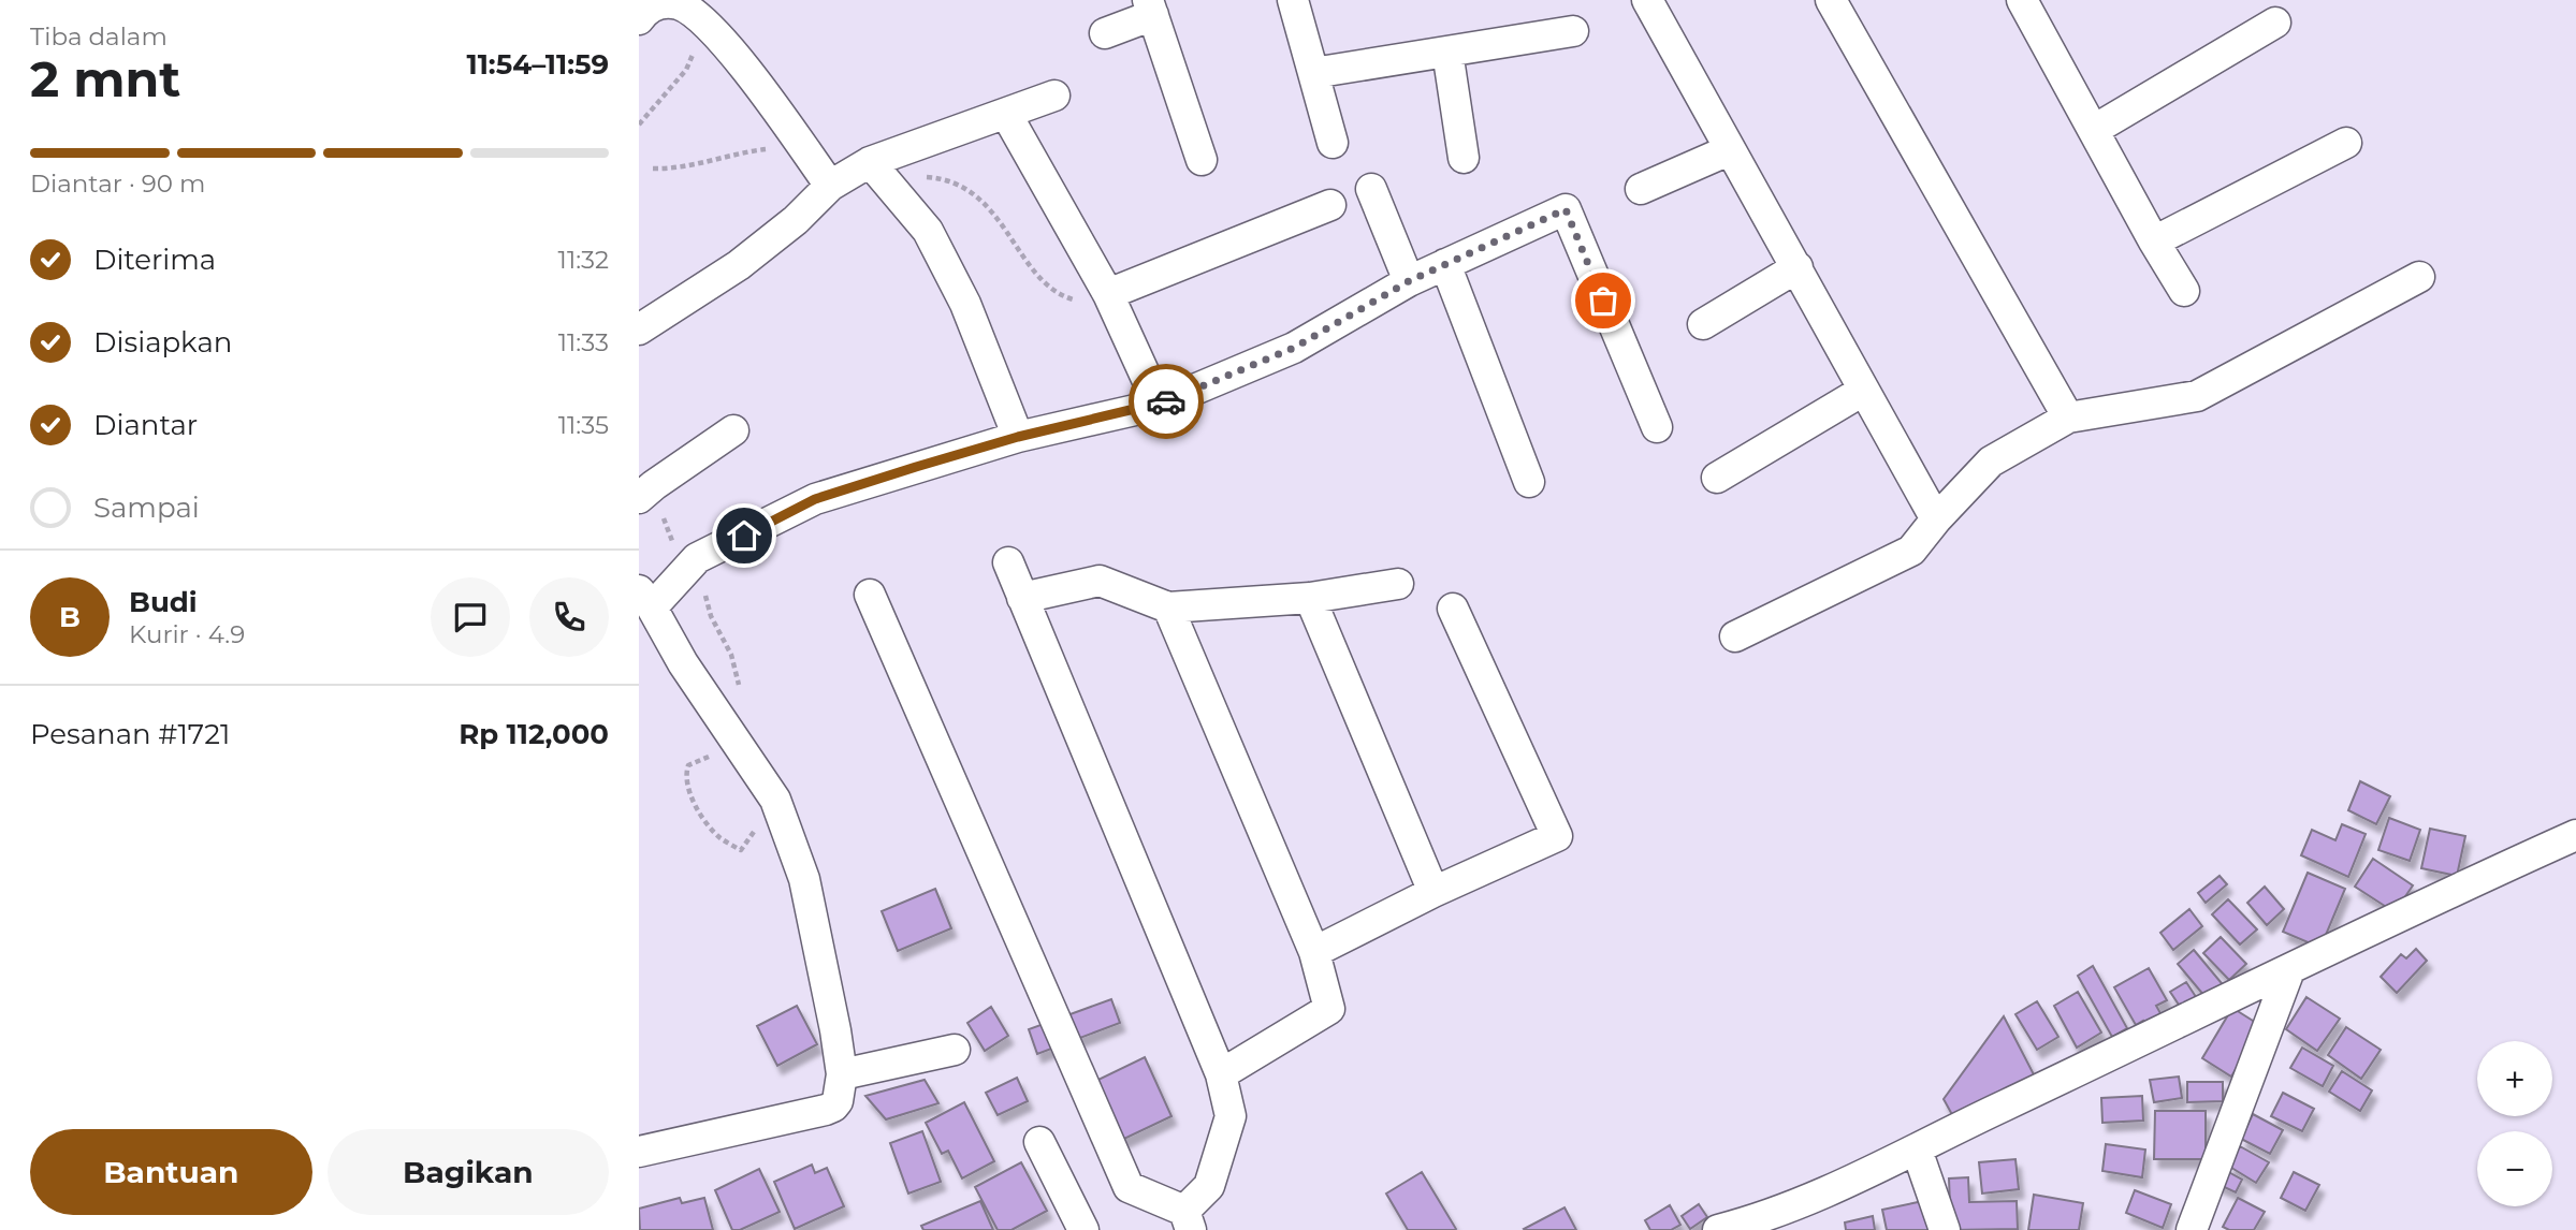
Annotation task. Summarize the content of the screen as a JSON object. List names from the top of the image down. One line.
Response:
{"page":{"heading":["2 mnt","Tiba dalam","11:54–11:59"],"panel":["Budi","Kurir · 4.9","Pesanan #1721","Rp 112,000"],"bar":"Diantar · 90 m","list":[["Diterima","11:32"],["Disiapkan","11:33"],["Diantar","11:35"],"Sampai"],"round":"B","map_buttons":["+","−"],"buttons":["Bantuan","Bagikan"]}}
